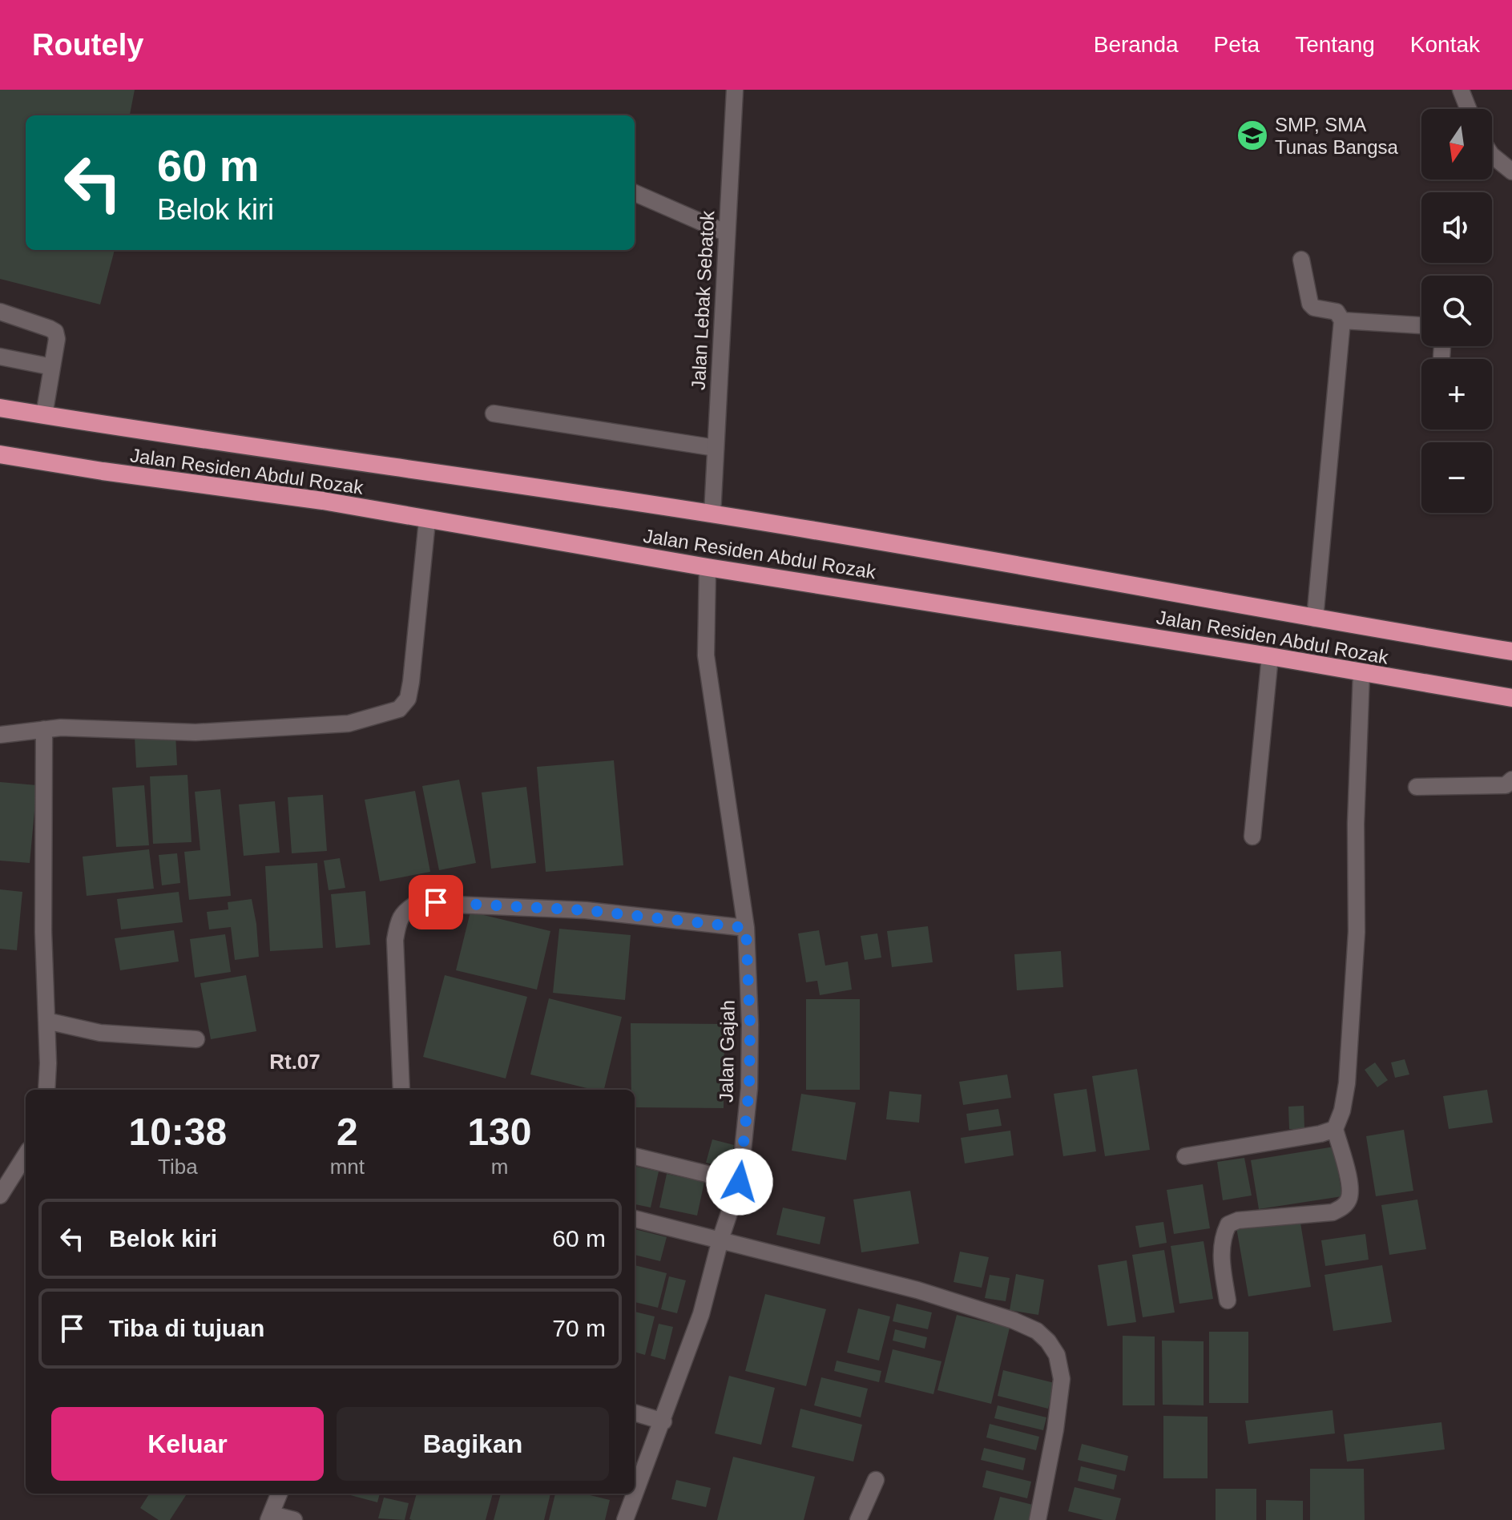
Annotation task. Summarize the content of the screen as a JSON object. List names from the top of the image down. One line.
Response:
{"streets":{"highway":["Jalan Residen Abdul Rozak"],"street":["Jalan Lebak Sebatok","Jalan Gajah"]},"crossings":[["Jalan Lebak Sebatok","Jalan Residen Abdul Rozak"],["Jalan Residen Abdul Rozak","Jalan Gajah"]],"districts":["Rt.07"],"places":{"school or university":["SMP, SMA Tunas Bangsa"]},"north":"bottom","page":{"header":"Routely","nav":["Beranda","Peta","Tentang","Kontak"],"map_buttons":["+","−"],"turn":["60 m","Belok kiri"],"eta":["10:38","Tiba","2","mnt","130","m"],"list":[{"name":"Belok kiri","value":"60 m"},{"name":"Tiba di tujuan","value":"70 m"}],"buttons":["Keluar","Bagikan"]}}
